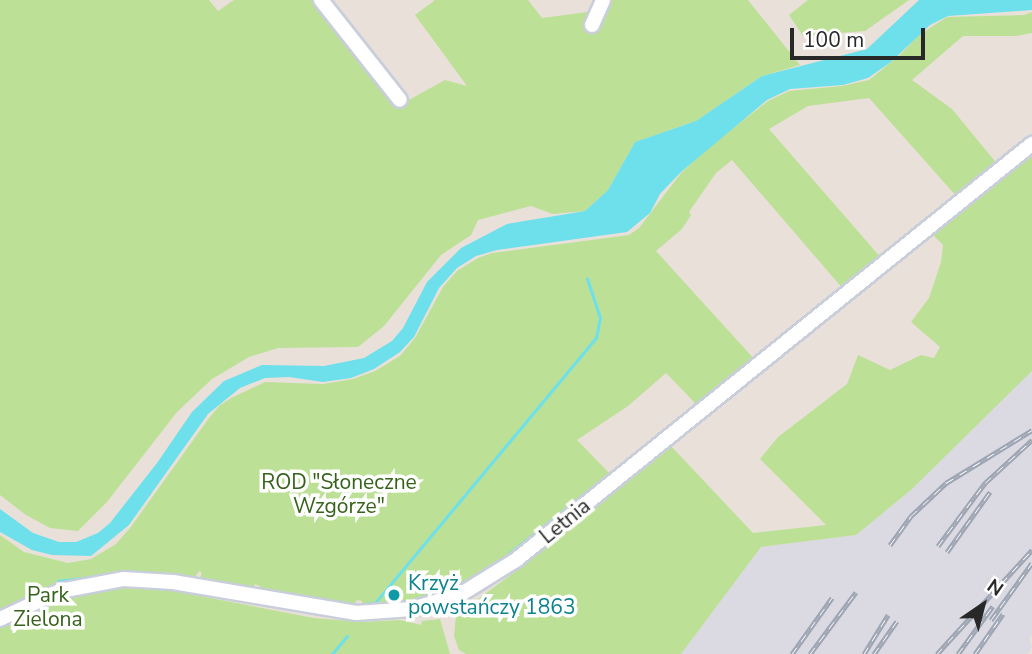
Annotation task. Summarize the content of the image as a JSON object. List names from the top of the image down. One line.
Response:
{"streets":{"street":["Letnia"]},"parks":["ROD \"Słoneczne Wzgórze\"","Park Zielona"],"places":["Krzyż powstańczy 1863"],"scale_bar":"100 m","north":"top right"}
